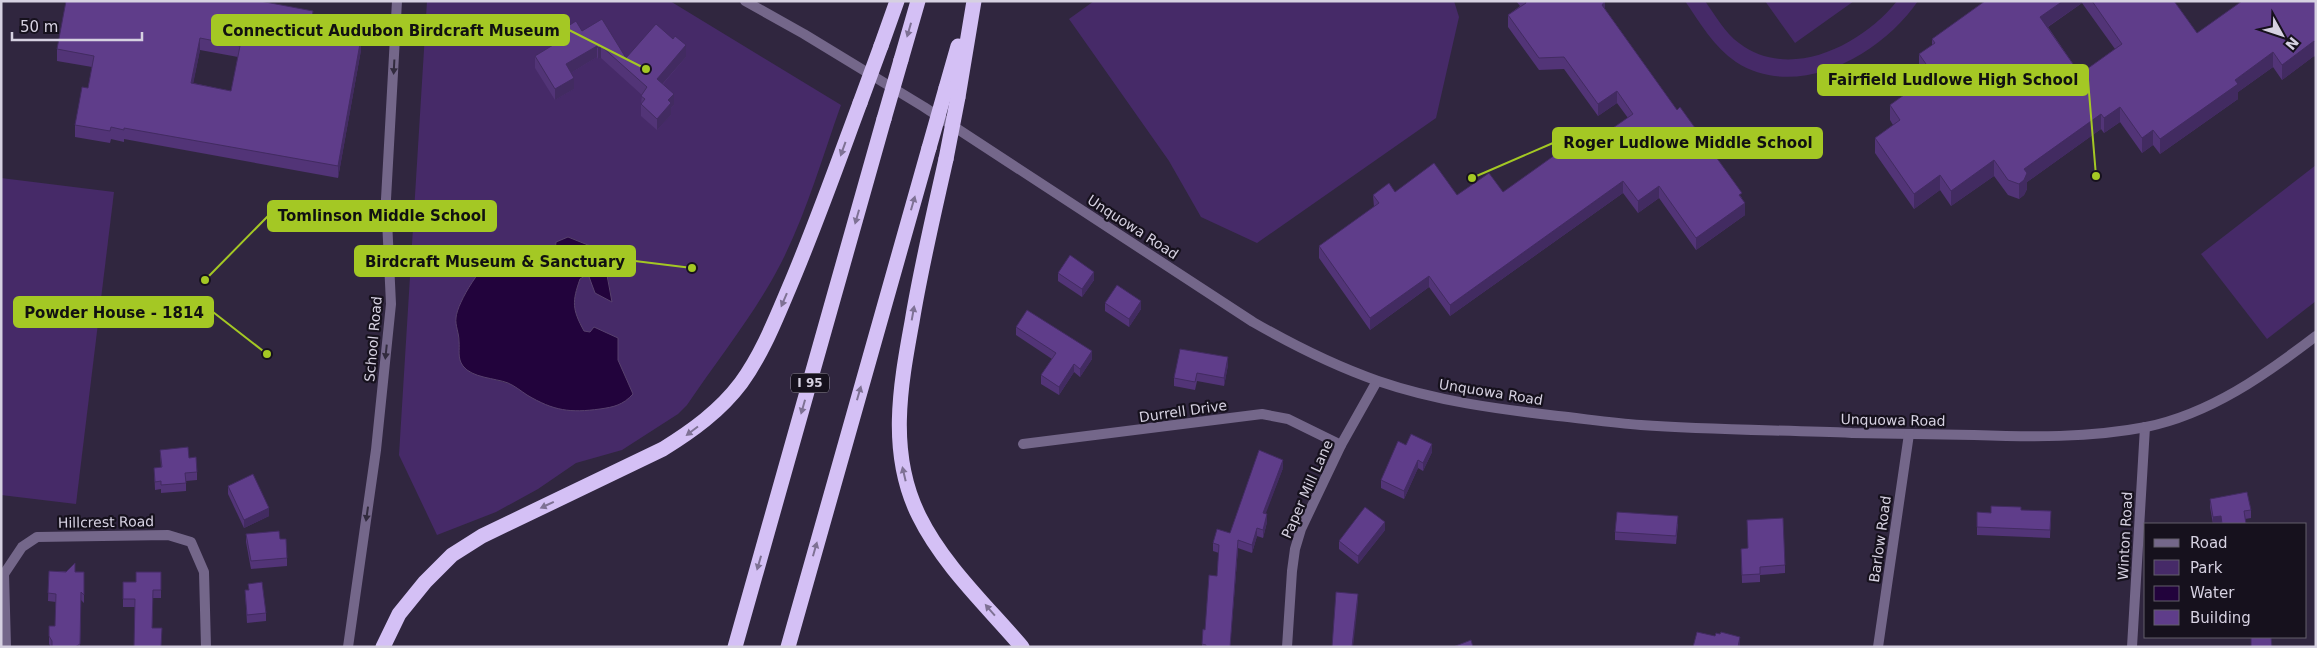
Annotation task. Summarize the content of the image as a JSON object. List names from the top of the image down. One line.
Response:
{"streets":{"highway":["I 95"],"street":["Unquowa Road","School Road","Durrell Drive","Paper Mill Lane","Hillcrest Road","Winton Road","Barlow Road"]},"crossings":[["Unquowa Road","Paper Mill Lane"],["Unquowa Road","Winton Road"],["Unquowa Road","Barlow Road"],["Durrell Drive","Paper Mill Lane"]],"one_way":["School Road"],"places":["Connecticut Audubon Birdcraft Museum","Fairfield Ludlowe High School","Roger Ludlowe Middle School","Birdcraft Museum & Sanctuary","Tomlinson Middle School","Powder House - 1814"],"legend":["Road","Park","Water","Building"],"scale_bar":"50 m","north":"bottom right"}
